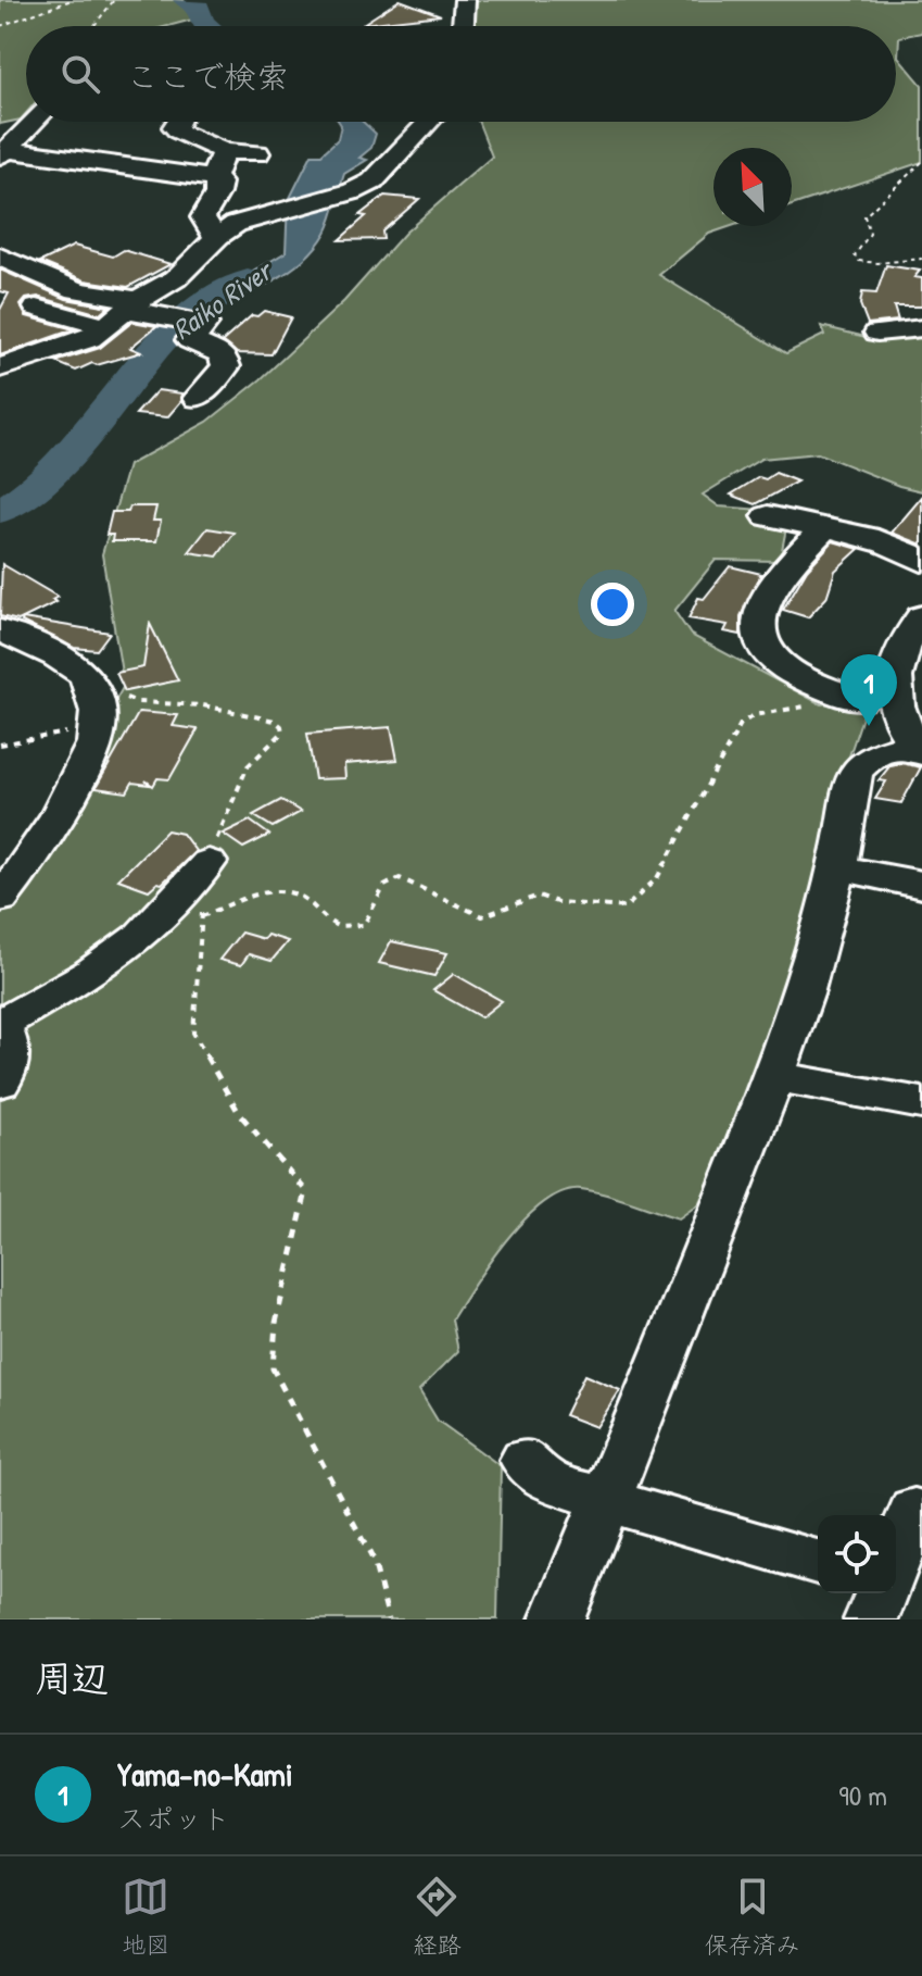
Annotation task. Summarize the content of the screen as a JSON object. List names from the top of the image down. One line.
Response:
{"water":["Raiko River"],"north":"top left","page":{"search":"ここで検索","pins":"1","heading":"周辺","list":[{"mark":"1","name":"Yama-no-Kami","note":"スポット","value":"90 m"}],"nav":["地図","経路","保存済み"]}}
